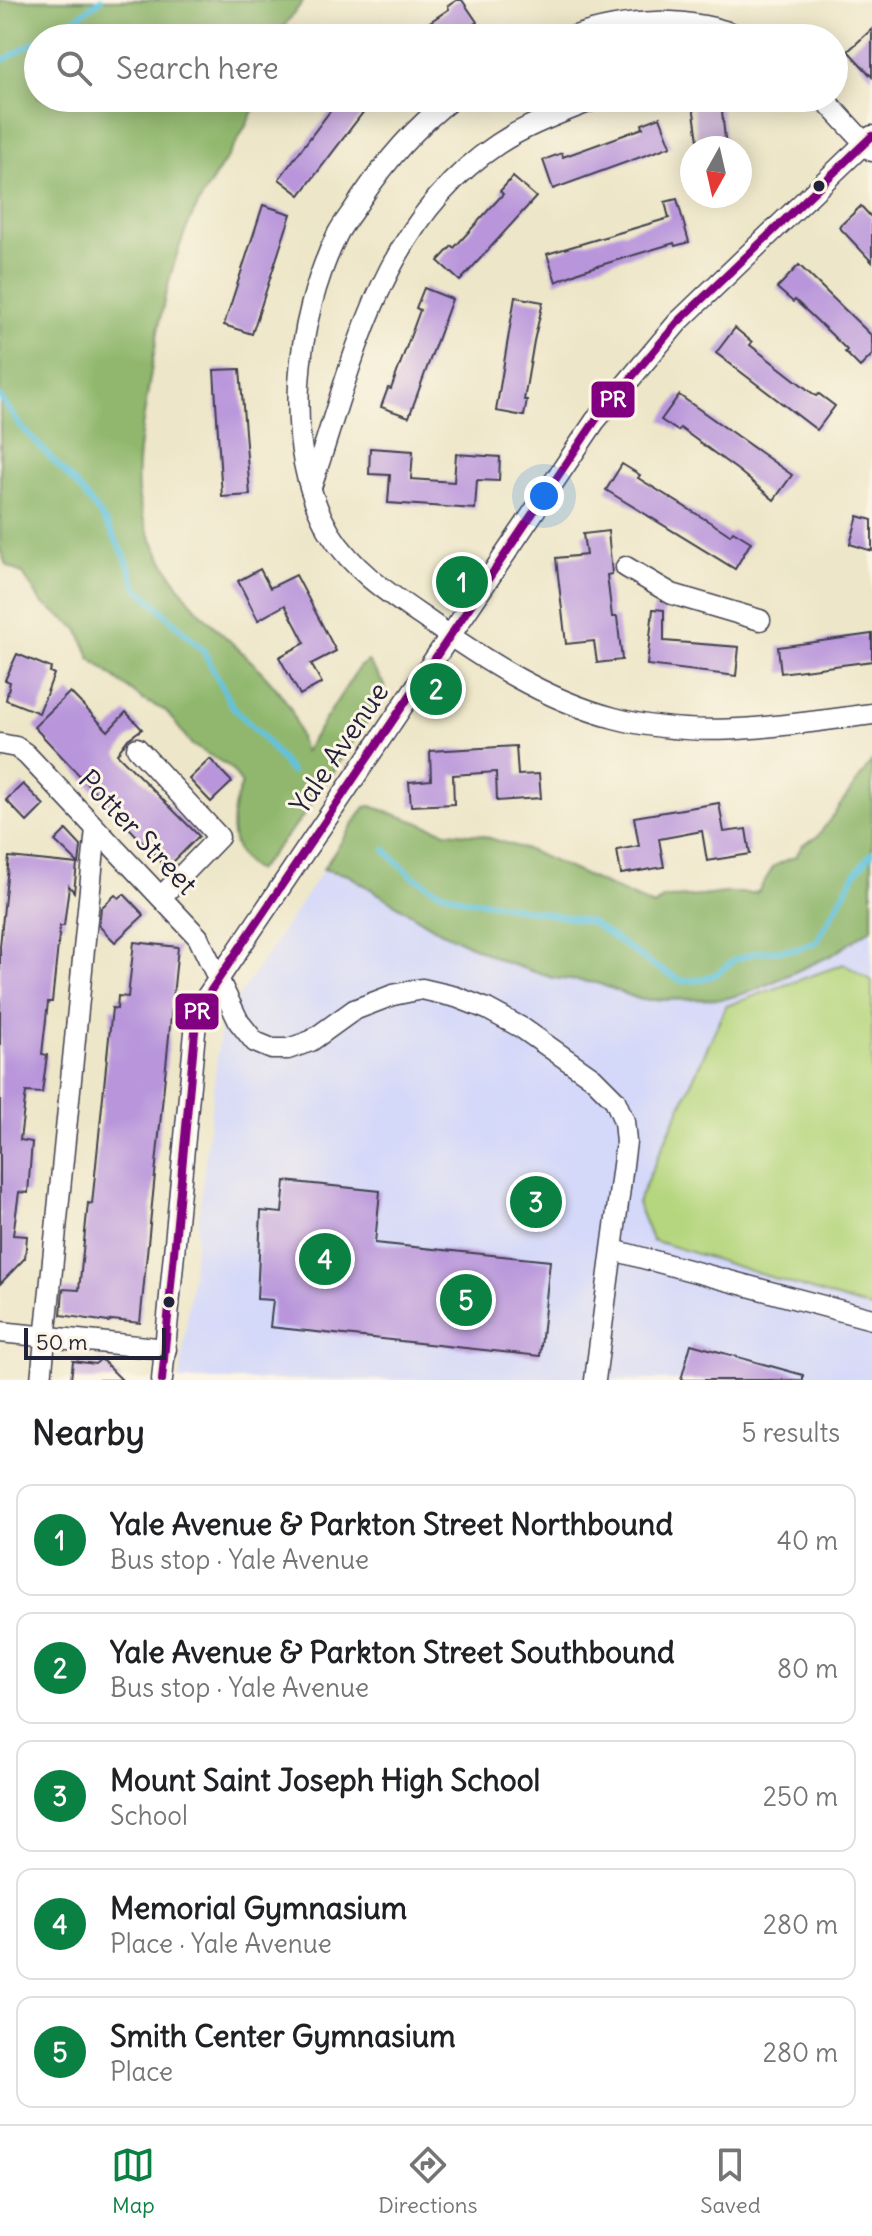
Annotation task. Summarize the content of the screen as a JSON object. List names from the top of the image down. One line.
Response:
{"streets":{"street":["Yale Avenue","Potter Street"]},"crossings":[["Yale Avenue","Potter Street"]],"lines":["transit line PR"],"scale_bar":"50 m","north":"bottom","page":{"search":"Search here","pins":["1","2","3","4","5"],"scale":"50 m","heading":["Nearby","5 results"],"list":[{"mark":"1","name":"Yale Avenue & Parkton Street Northbound","note":"Bus stop · Yale Avenue","value":"40 m"},{"mark":"2","name":"Yale Avenue & Parkton Street Southbound","note":"Bus stop · Yale Avenue","value":"80 m"},{"mark":"3","name":"Mount Saint Joseph High School","note":"School","value":"250 m"},{"mark":"4","name":"Memorial Gymnasium","note":"Place · Yale Avenue","value":"280 m"},{"mark":"5","name":"Smith Center Gymnasium","note":"Place","value":"280 m"}],"nav":["Map","Directions","Saved"]}}
